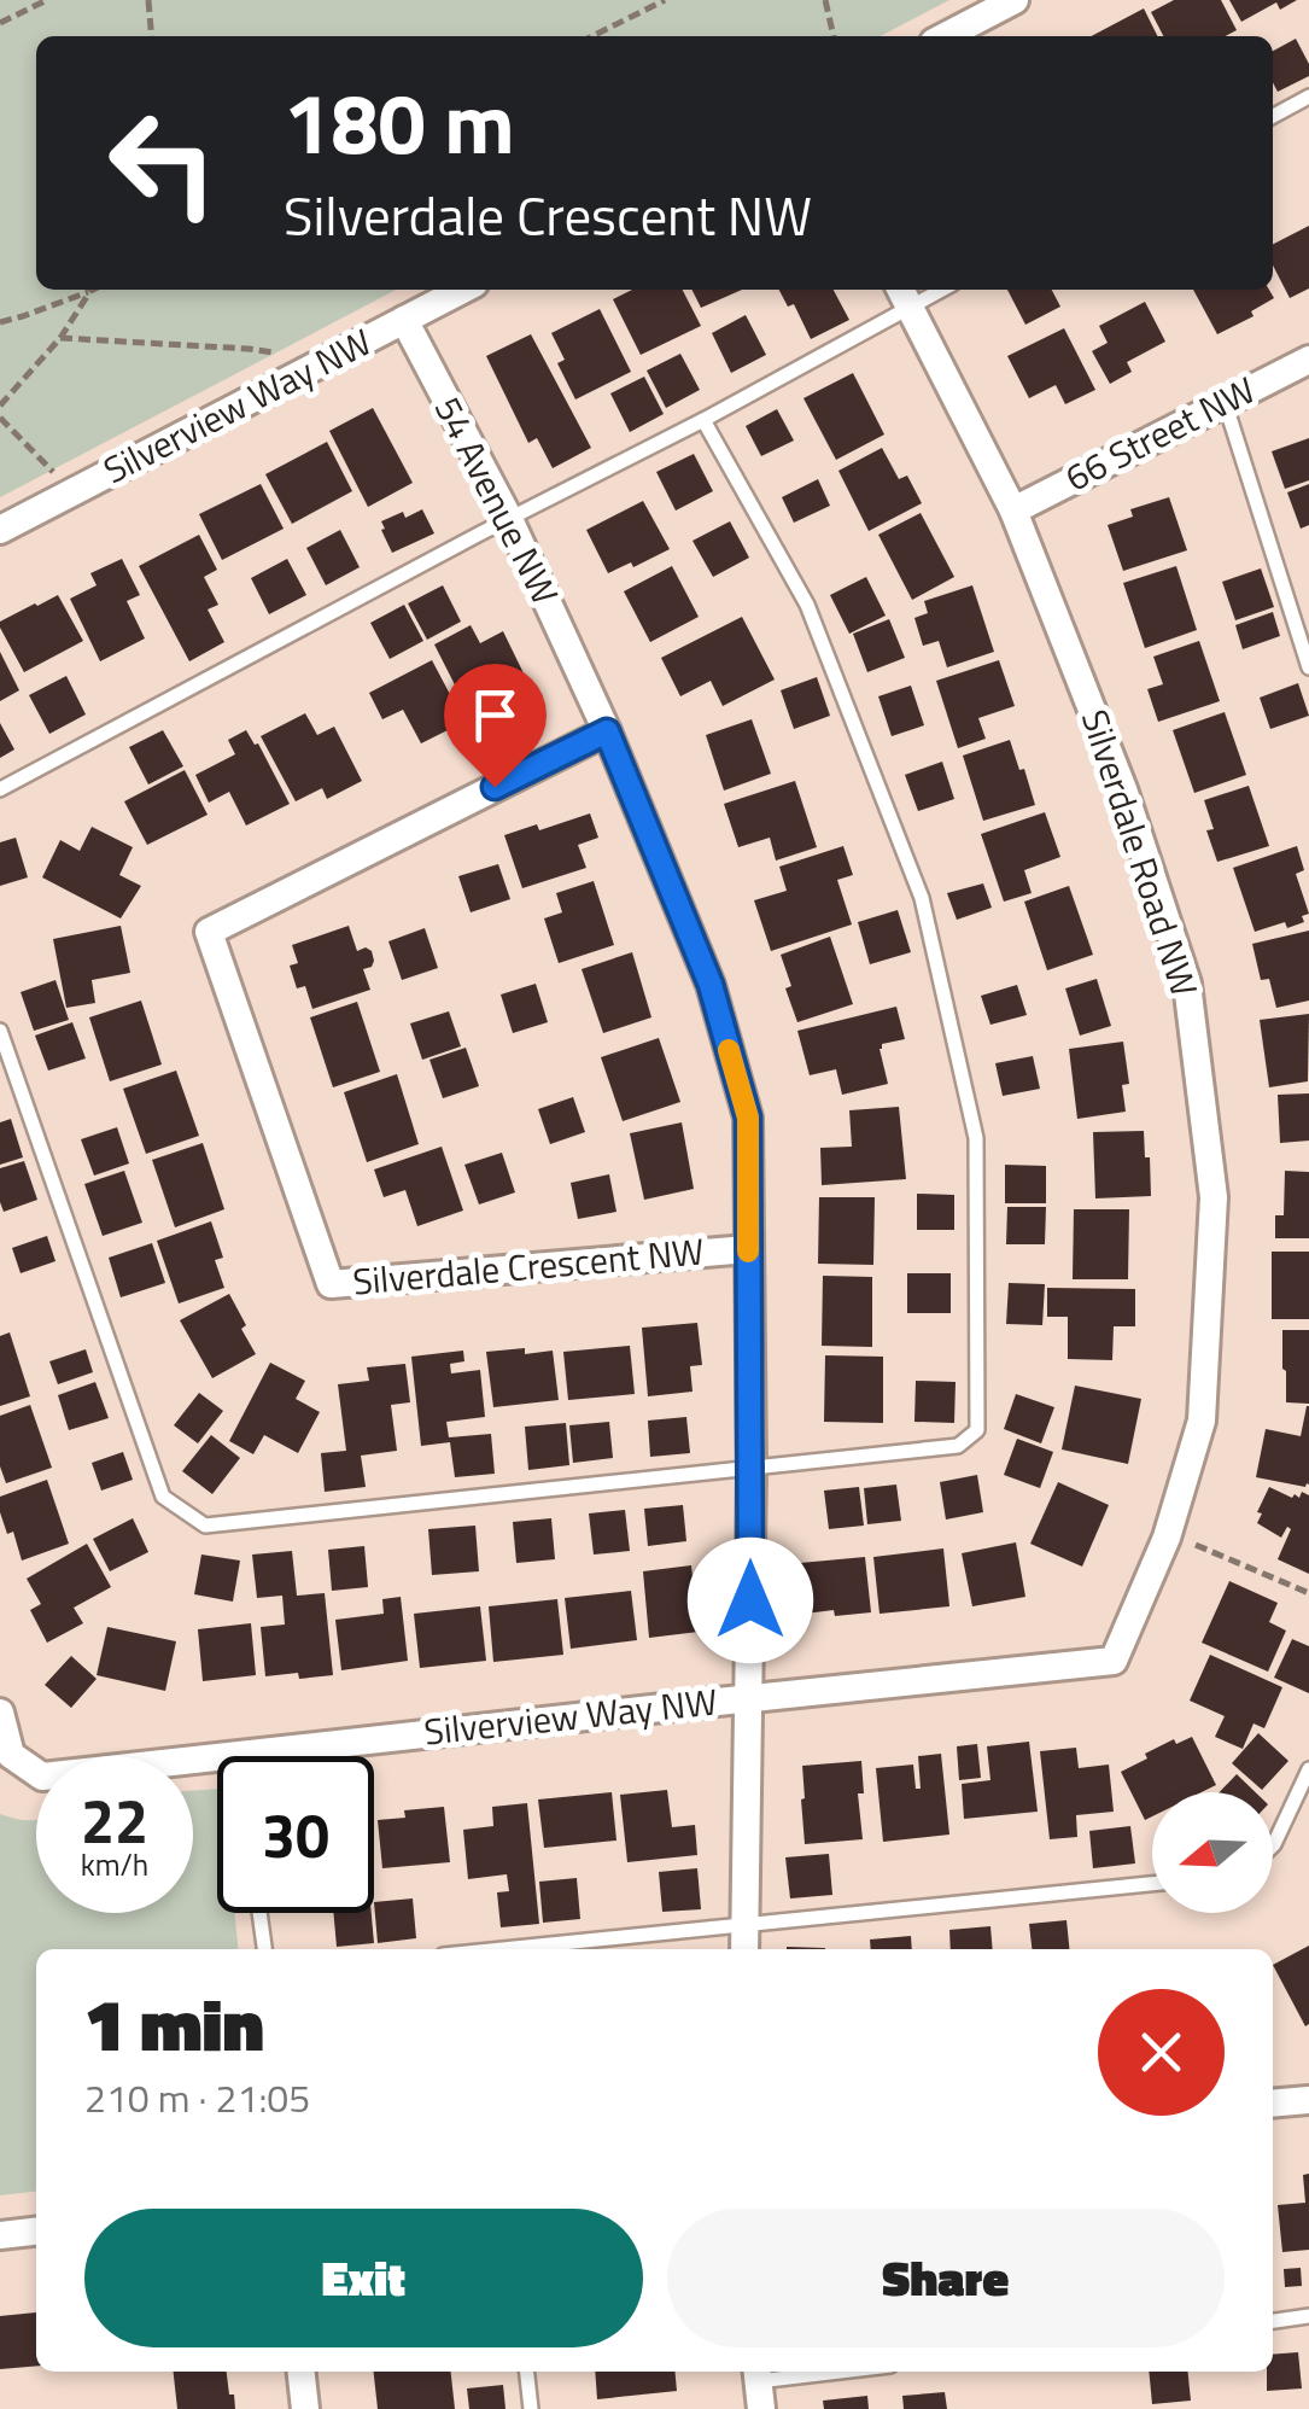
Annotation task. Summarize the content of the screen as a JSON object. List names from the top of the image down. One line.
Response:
{"streets":{"street":["Silverview Way NW","66 Street NW","54 Avenue NW","Silverdale Road NW","Silverdale Crescent NW"]},"crossings":[["Silverview Way NW","54 Avenue NW"],["Silverview Way NW","Silverdale Road NW"],["66 Street NW","Silverdale Road NW"],["54 Avenue NW","Silverdale Road NW"],["54 Avenue NW","Silverdale Crescent NW"]],"north":"left","page":{"turn":["180 m","Silverdale Crescent NW"],"speed":"22 km/h","limit":"30","heading":["1 min","210 m · 21:05"],"buttons":["Exit","Share"]}}
